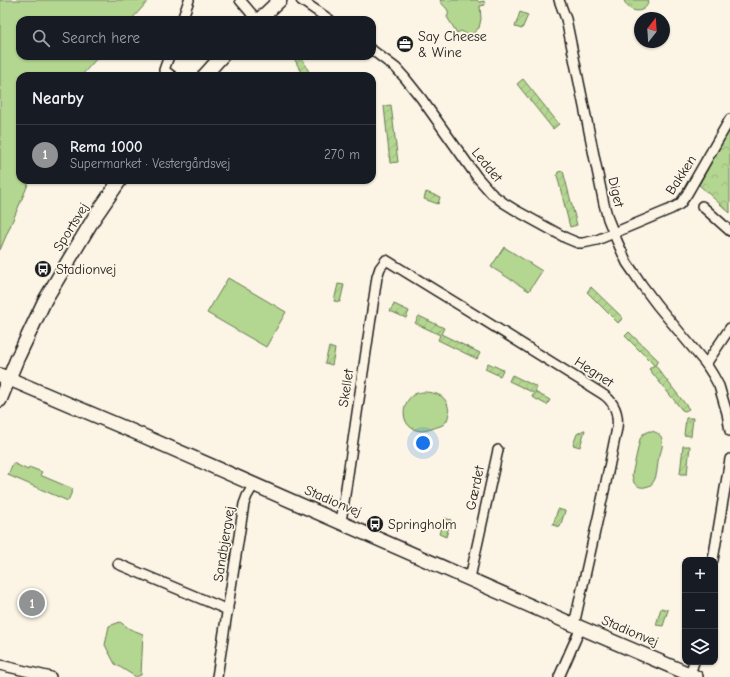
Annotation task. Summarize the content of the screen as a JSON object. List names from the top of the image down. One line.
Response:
{"streets":{"street":["Leddet","Bakken","Diget","Sportsvej","Hegnet","Skellet","Gærdet","Stadionvej","Sandbjergvej"]},"crossings":[["Leddet","Bakken"],["Leddet","Diget"],["Bakken","Diget"],["Sportsvej","Stadionvej"],["Hegnet","Skellet"],["Hegnet","Stadionvej"],["Skellet","Stadionvej"],["Gærdet","Stadionvej"],["Stadionvej","Sandbjergvej"]],"places":{"office":["Say Cheese & Wine"],"bus stop":["Stadionvej","Springholm"]},"north":"top","page":{"search":"Search here","heading":"Nearby","list":[{"mark":"1","name":"Rema 1000","note":"Supermarket · Vestergårdsvej","value":"270 m"}],"map_buttons":["+","−"],"pins":"1"}}
